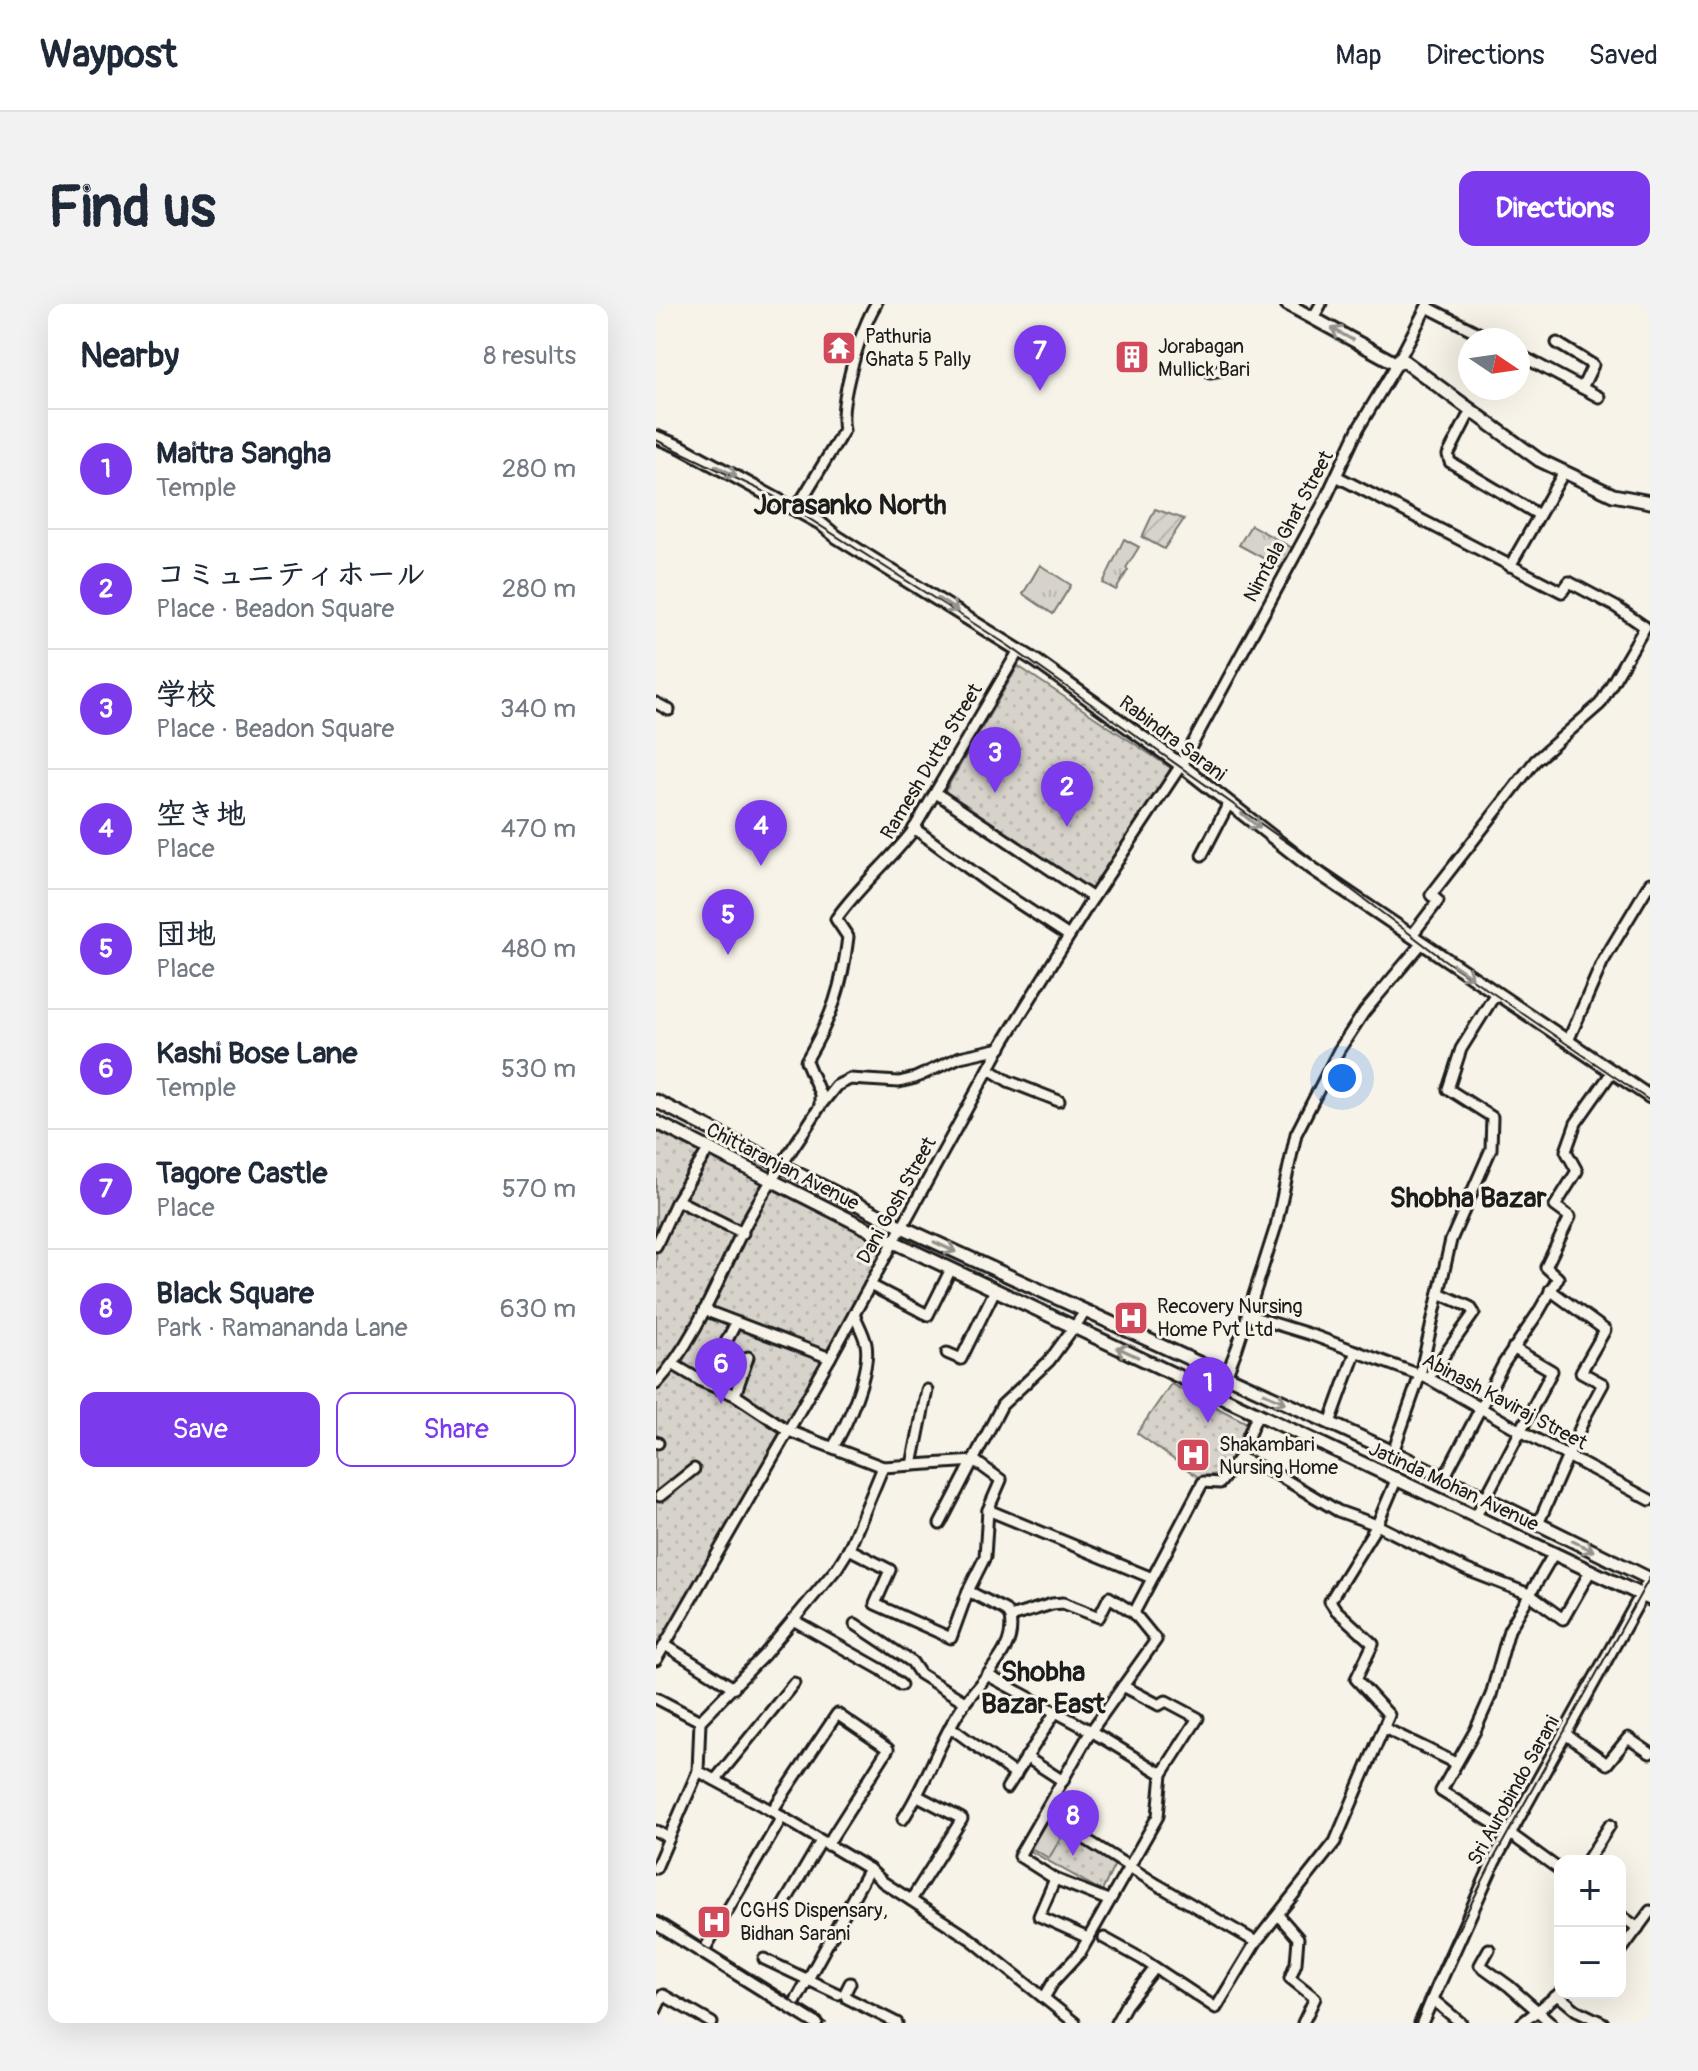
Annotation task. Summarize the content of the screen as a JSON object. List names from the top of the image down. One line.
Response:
{"streets":{"main road":["Rabindra Sarani","Chittaranjan Avenue","Jatinda Mohan Avenue","Sri Aurobindo Sarani"],"street":["Nimtala Ghat Street","Ramesh Dutta Street","Dani Gosh Street","Abinash Kaviraj Street"]},"crossings":[["Nimtala Ghat Street","Rabindra Sarani"],["Nimtala Ghat Street","Dani Gosh Street"],["Rabindra Sarani","Ramesh Dutta Street"],["Rabindra Sarani","Dani Gosh Street"],["Chittaranjan Avenue","Dani Gosh Street"],["Chittaranjan Avenue","Jatinda Mohan Avenue"],["Dani Gosh Street","Jatinda Mohan Avenue"],["Jatinda Mohan Avenue","Sri Aurobindo Sarani"]],"one_way":["Rabindra Sarani"],"districts":["Jorasanko North","Shobha Bazar","Shobha Bazar East"],"places":{"temple":["Pathuria Ghata 5 Pally"],"building":["Jorabagan Mullick Bari"],"hospital":["Recovery Nursing Home Pvt Ltd","Shakambari Nursing Home","CGHS Dispensary, Bidhan Sarani"]},"north":"right","page":{"header":"Waypost","nav":["Map","Directions","Saved"],"buttons":["Directions",["Save","Share"]],"title":"Find us","heading":["Nearby","8 results"],"pins":["7","3","2","4","5","6","1","8"],"list":[{"mark":"1","name":"Maitra Sangha","note":"Temple","value":"280 m"},{"mark":"2","name":"コミュニティホール","note":"Place · Beadon Square","value":"280 m"},{"mark":"3","name":"学校","note":"Place · Beadon Square","value":"340 m"},{"mark":"4","name":"空き地","note":"Place","value":"470 m"},{"mark":"5","name":"団地","note":"Place","value":"480 m"},{"mark":"6","name":"Kashi Bose Lane","note":"Temple","value":"530 m"},{"mark":"7","name":"Tagore Castle","note":"Place","value":"570 m"},{"mark":"8","name":"Black Square","note":"Park · Ramananda Lane","value":"630 m"}],"map_buttons":["+","−"]}}
